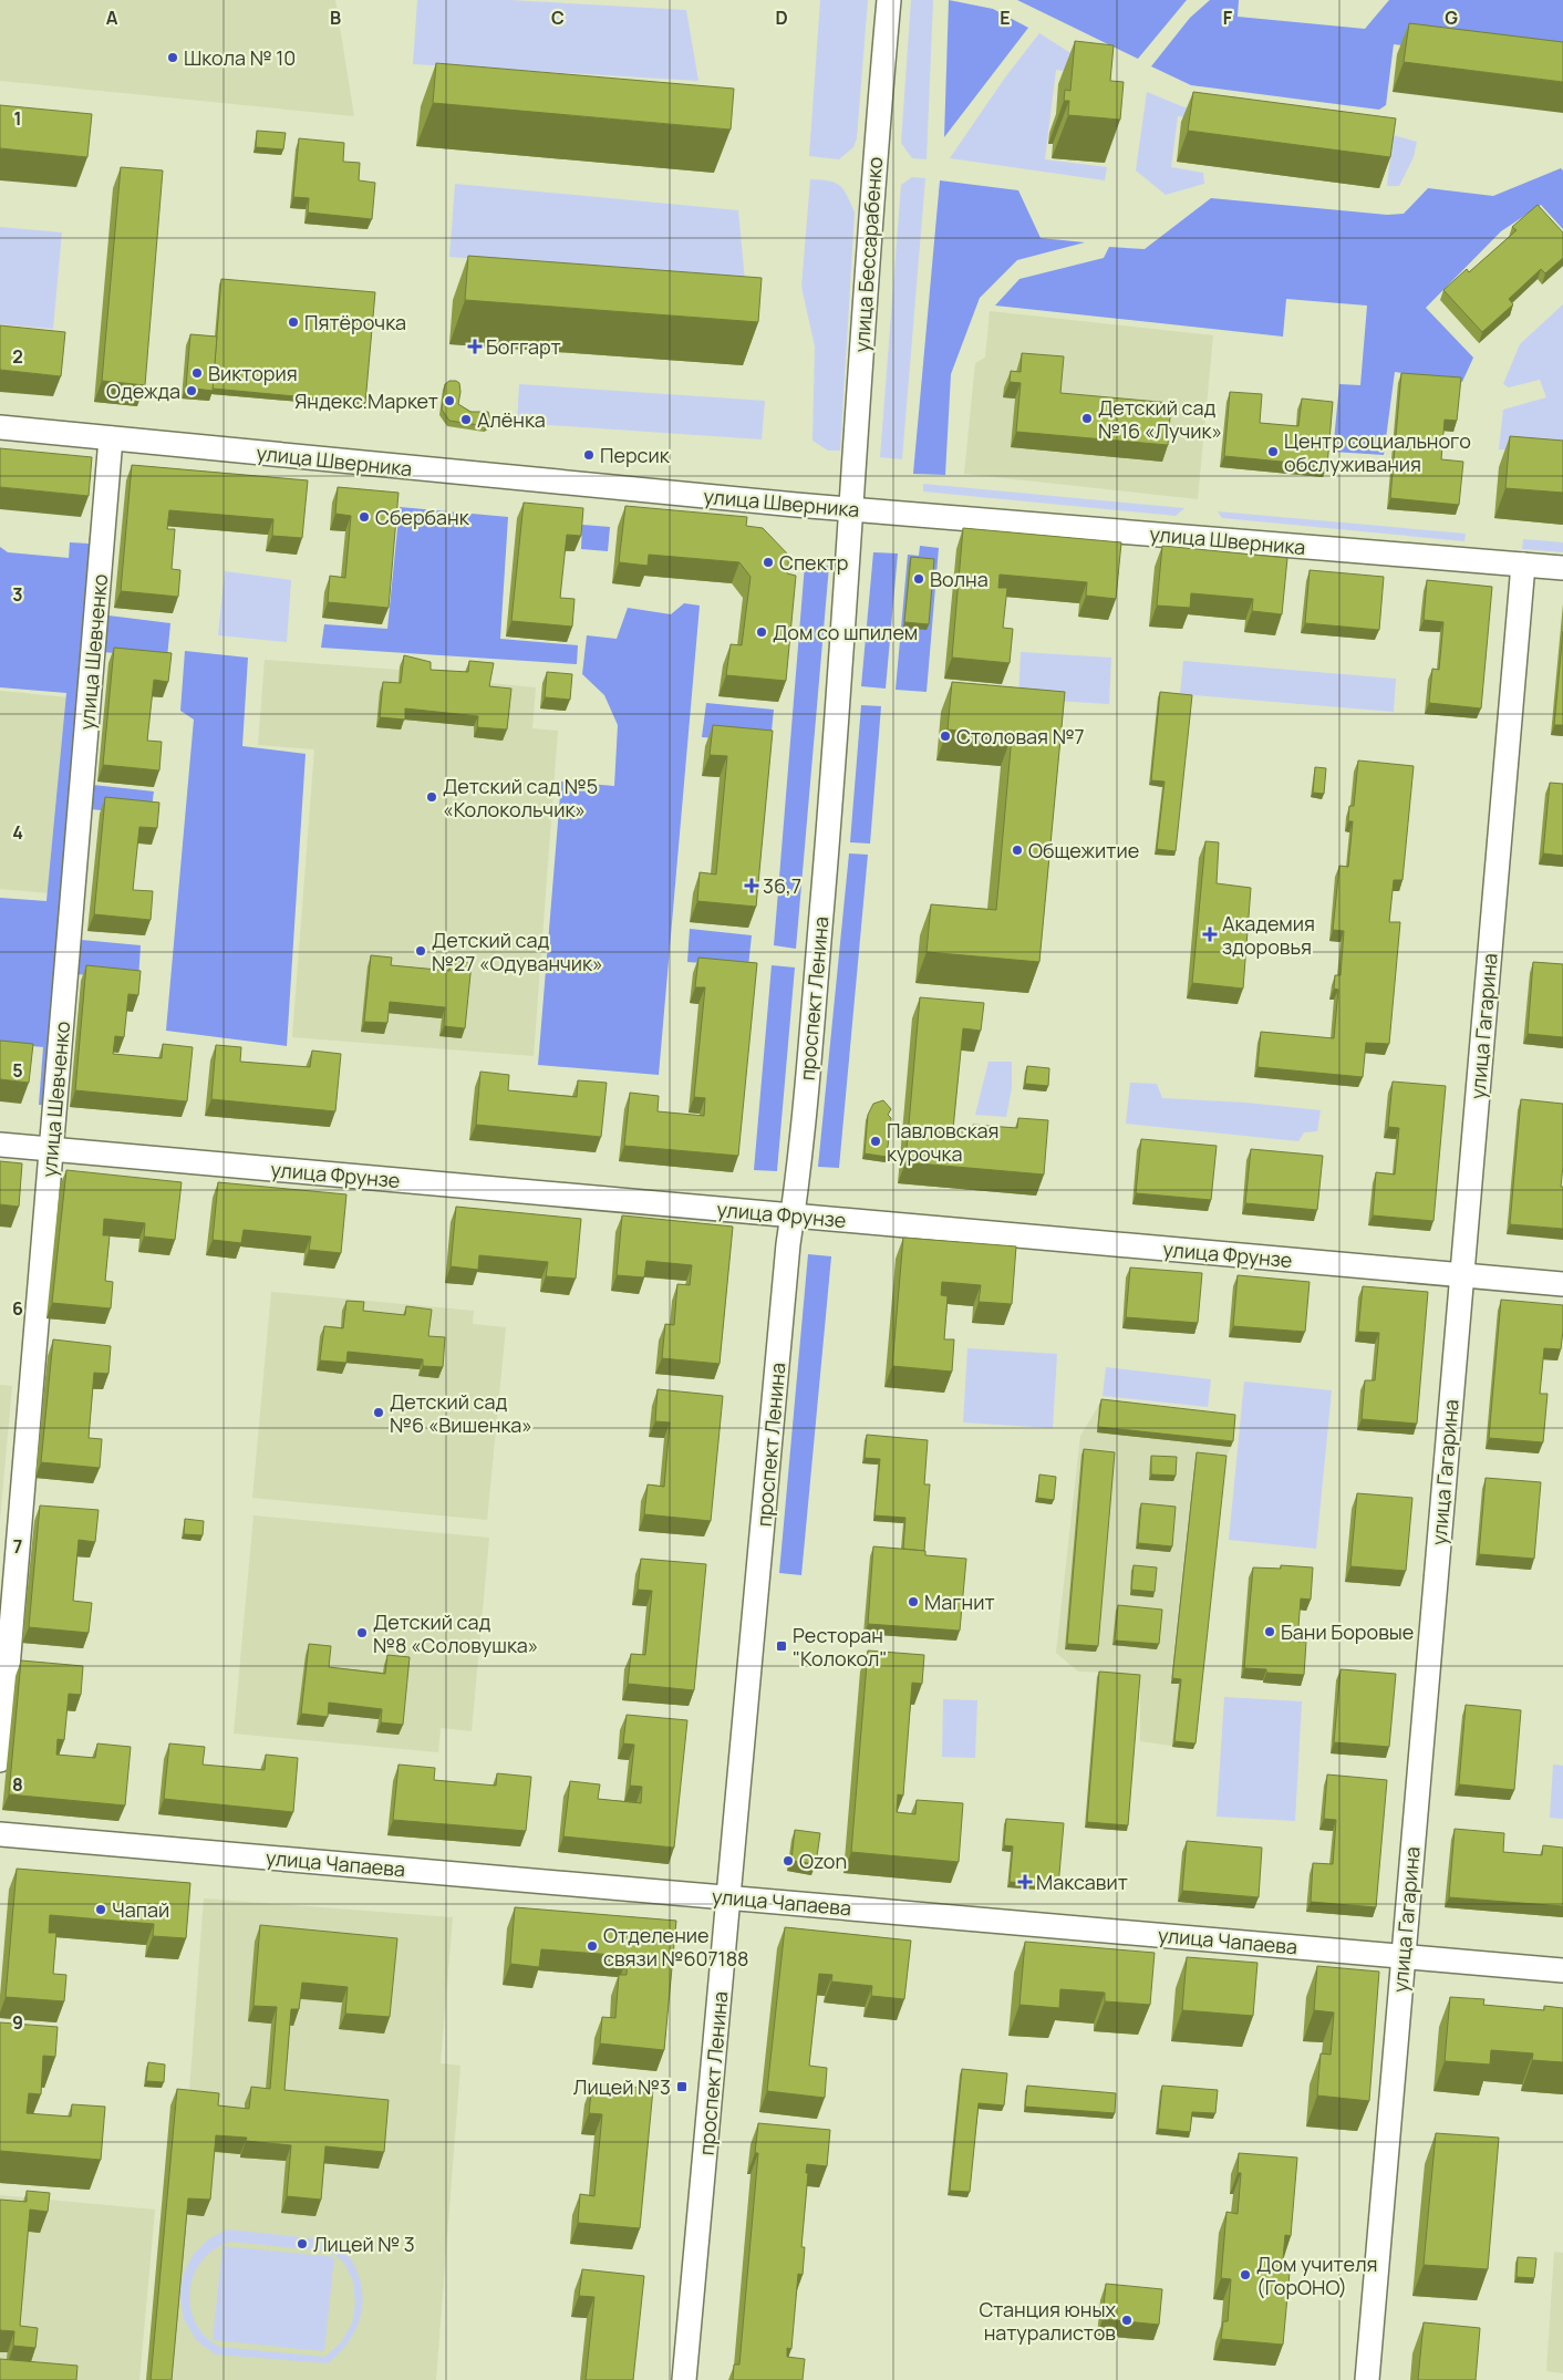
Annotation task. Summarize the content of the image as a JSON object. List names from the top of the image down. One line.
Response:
{"streets":{"street":["улица Бессарабенко","улица Шверника","улица Шевченко","проспект Ленина","улица Гагарина","улица Фрунзе","улица Чапаева"]},"crossings":[["улица Бессарабенко","улица Шверника"],["улица Бессарабенко","проспект Ленина"],["улица Шверника","улица Шевченко"],["улица Шверника","проспект Ленина"],["улица Шверника","улица Гагарина"],["улица Шевченко","улица Фрунзе"],["проспект Ленина","улица Фрунзе"],["проспект Ленина","улица Чапаева"],["улица Гагарина","улица Фрунзе"],["улица Гагарина","улица Чапаева"]],"places":{"other":["Школа № 10","Пятёрочка","Виктория","Одежда","Яндекс.Маркет","Детский сад №16 «Лучик»","Алёнка","Центр социального обслуживания","Персик","Сбербанк","Спектр","Волна","Дом со шпилем","Столовая №7","Детский сад №5 «Колокольчик»","Общежитие","Детский сад №27 «Одуванчик»","Павловская курочка","Детский сад №6 «Вишенка»","Магнит","Бани Боровые","Детский сад №8 «Соловушка»","Ozon","Чапай","Отделение связи №607188","Лицей № 3","Дом учителя (ГорОНО)","Станция юных натуралистов"],"health":["Боггарт","36,7","Академия здоровья","Максавит"],"transit":["Ресторан \"Колокол\"","Лицей №3"]},"grid":{"columns":["A","B","C","D","E","F","G"],"rows":["1","2","3","4","5","6","7","8","9"]}}
